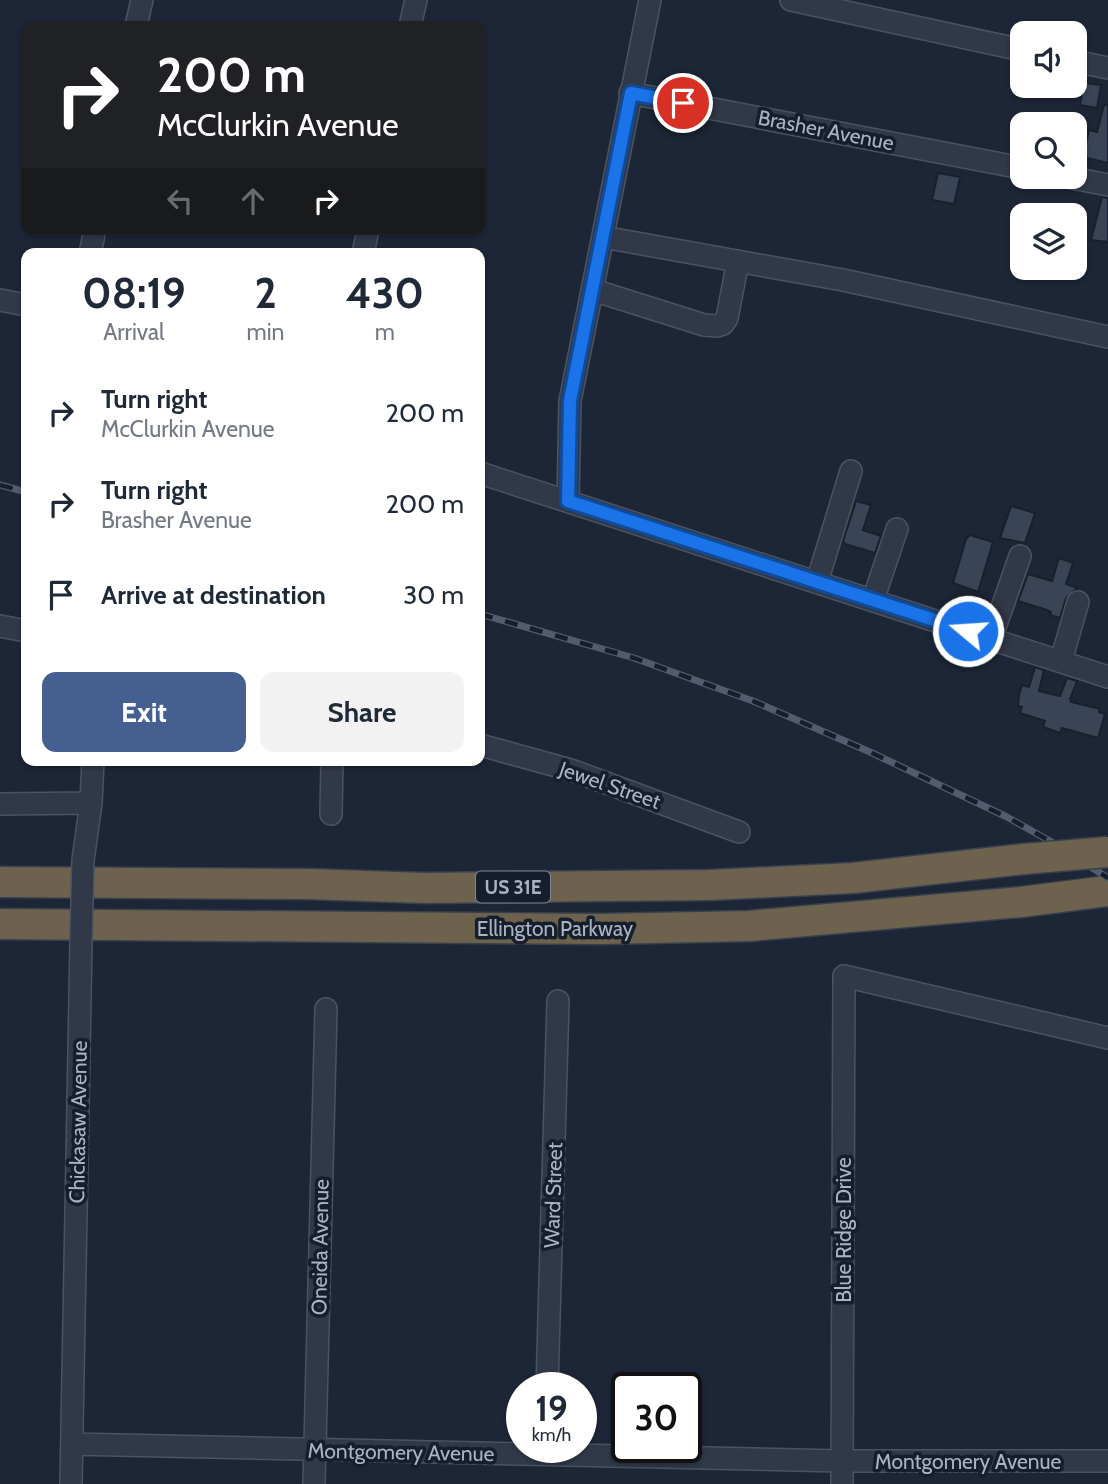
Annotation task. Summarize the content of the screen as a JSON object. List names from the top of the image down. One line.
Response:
{"streets":{"highway":["US 31E","Ellington Parkway"],"street":["Brasher Avenue","Jewel Street","Chickasaw Avenue","Ward Street","Blue Ridge Drive","Oneida Avenue","Montgomery Avenue"]},"crossings":[["Chickasaw Avenue","Montgomery Avenue"],["Blue Ridge Drive","Montgomery Avenue"],["Oneida Avenue","Montgomery Avenue"]],"page":{"turn":["200 m","McClurkin Avenue"],"eta":["08:19","Arrival","2","min","430","m"],"list":[{"name":"Turn right","note":"McClurkin Avenue","value":"200 m"},{"name":"Turn right","note":"Brasher Avenue","value":"200 m"},{"name":"Arrive at destination","value":"30 m"}],"buttons":["Exit","Share"],"speed":"19 km/h","limit":"30"}}
